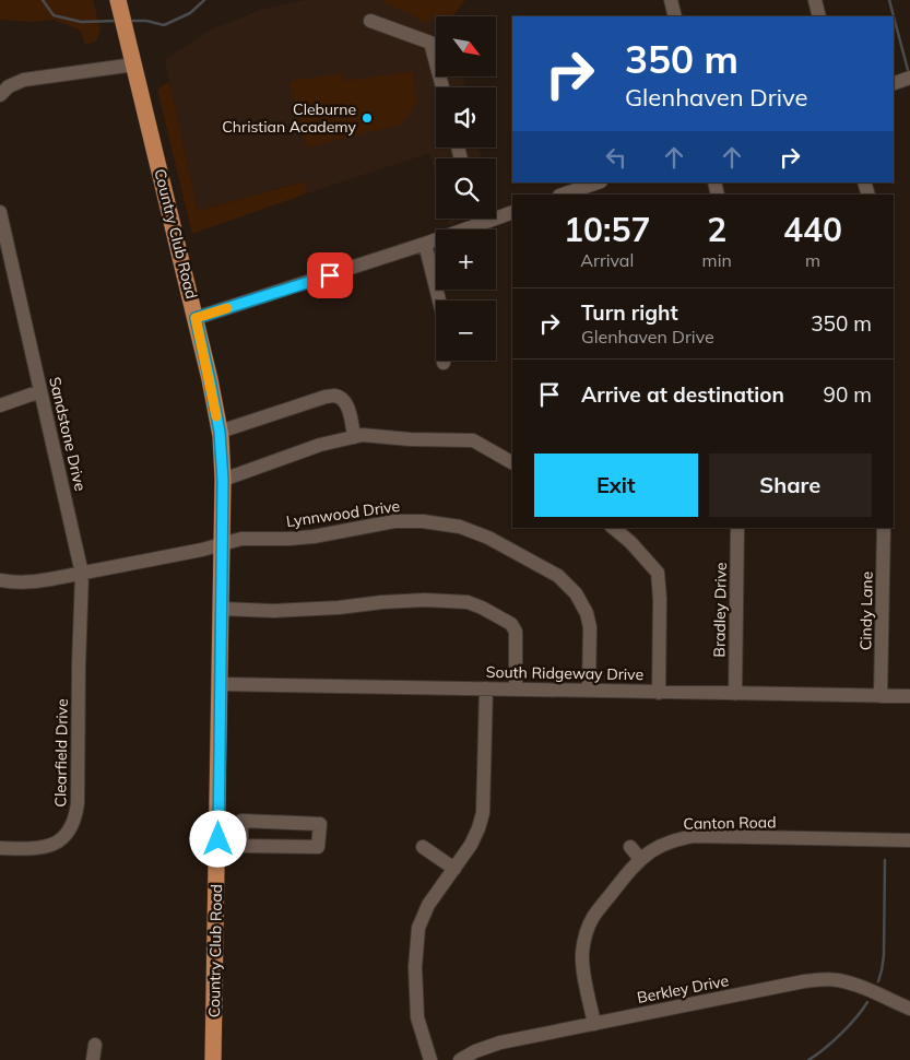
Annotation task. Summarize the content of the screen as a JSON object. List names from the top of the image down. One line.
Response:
{"streets":{"main road":["Country Club Road"],"street":["Sandstone Drive","Lynnwood Drive","Bradley Drive","Cindy Lane","South Ridgeway Drive","Clearfield Drive","Canton Road","Berkley Drive"]},"crossings":[["Country Club Road","Lynnwood Drive"],["Country Club Road","South Ridgeway Drive"],["Sandstone Drive","Lynnwood Drive"],["Sandstone Drive","Clearfield Drive"],["Lynnwood Drive","South Ridgeway Drive"],["Bradley Drive","South Ridgeway Drive"],["Cindy Lane","South Ridgeway Drive"],["Canton Road","Berkley Drive"]],"places":["Cleburne Christian Academy"],"north":"bottom right","page":{"map_buttons":["+","−"],"turn":["350 m","Glenhaven Drive"],"eta":["10:57","Arrival","2","min","440","m"],"list":[{"name":"Turn right","note":"Glenhaven Drive","value":"350 m"},{"name":"Arrive at destination","value":"90 m"}],"buttons":["Exit","Share"]}}
